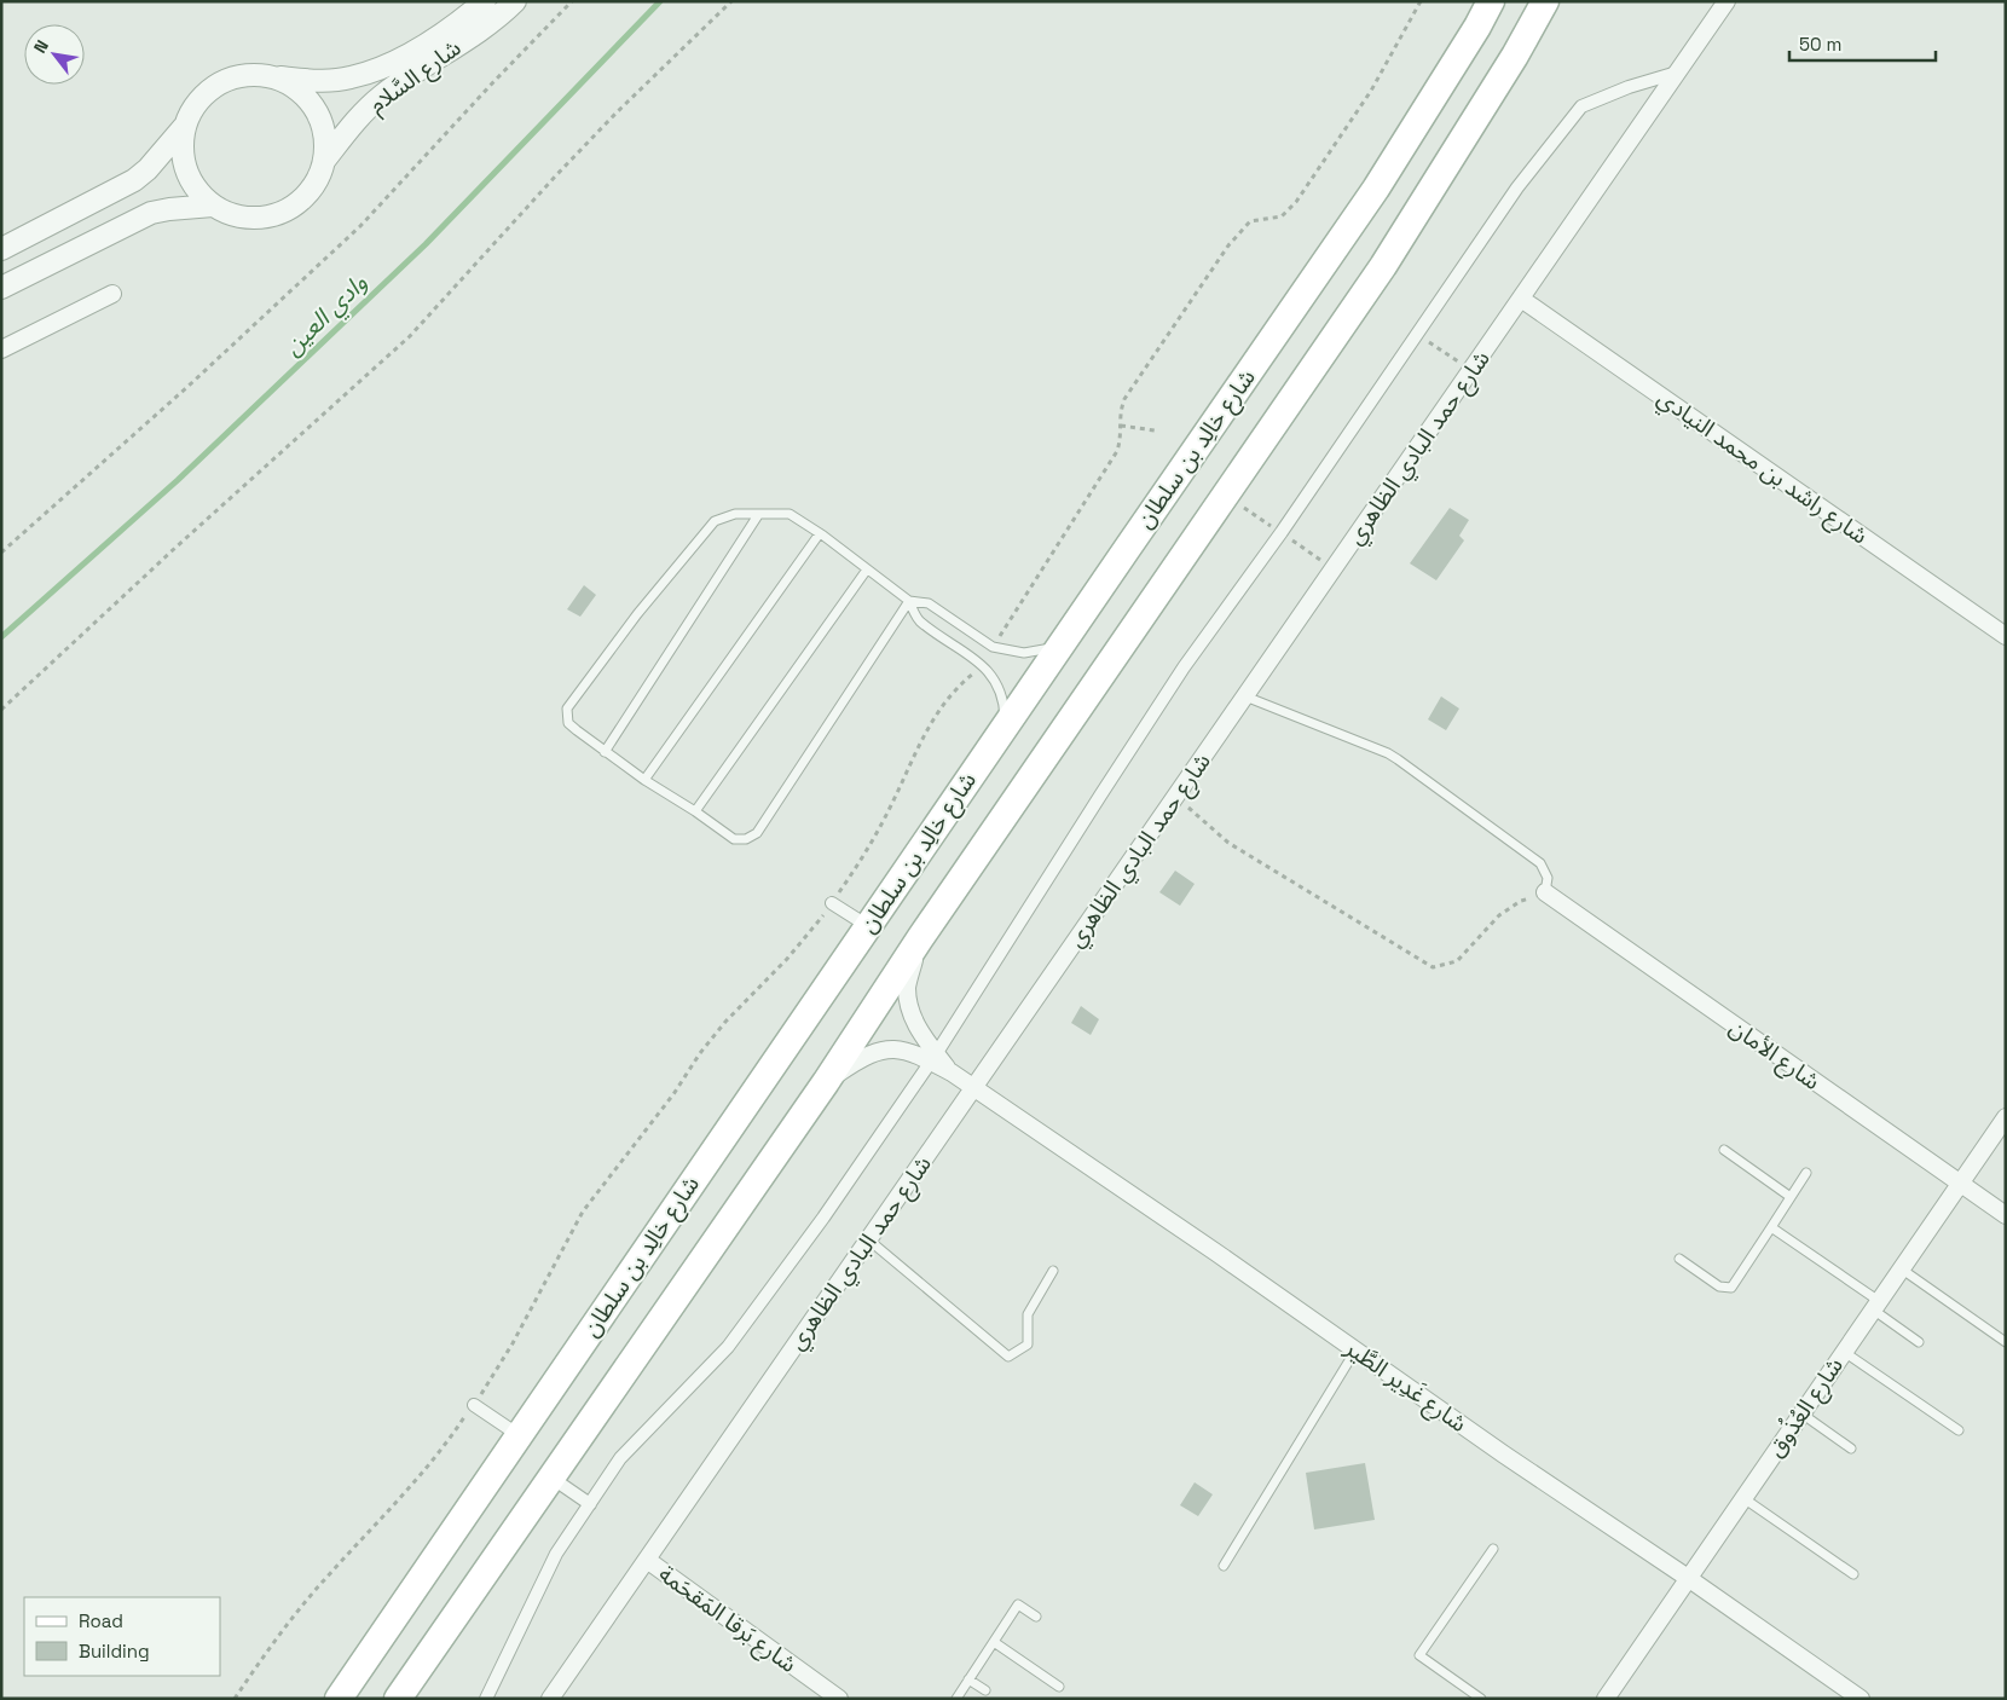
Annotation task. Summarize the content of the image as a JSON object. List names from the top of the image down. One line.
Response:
{"streets":{"main road":["شارع خالِد بن سلطان"],"street":["شارع السَّلام","شارع حمد البادي الظاهري","شارع راشد بن محمد النيادي","شارع الأمان","شارع غَدِير الطَّير","شارع العُذُوق","شارع بَرقا المَقحَمة"]},"crossings":[["شارع حمد البادي الظاهري","شارع راشد بن محمد النيادي"],["شارع حمد البادي الظاهري","شارع غَدِير الطَّير"],["شارع حمد البادي الظاهري","شارع بَرقا المَقحَمة"],["شارع الأمان","شارع العُذُوق"],["شارع غَدِير الطَّير","شارع العُذُوق"]],"water":["وادي العين"],"legend":["Road","Building"],"scale_bar":"50 m","north":"top left"}
